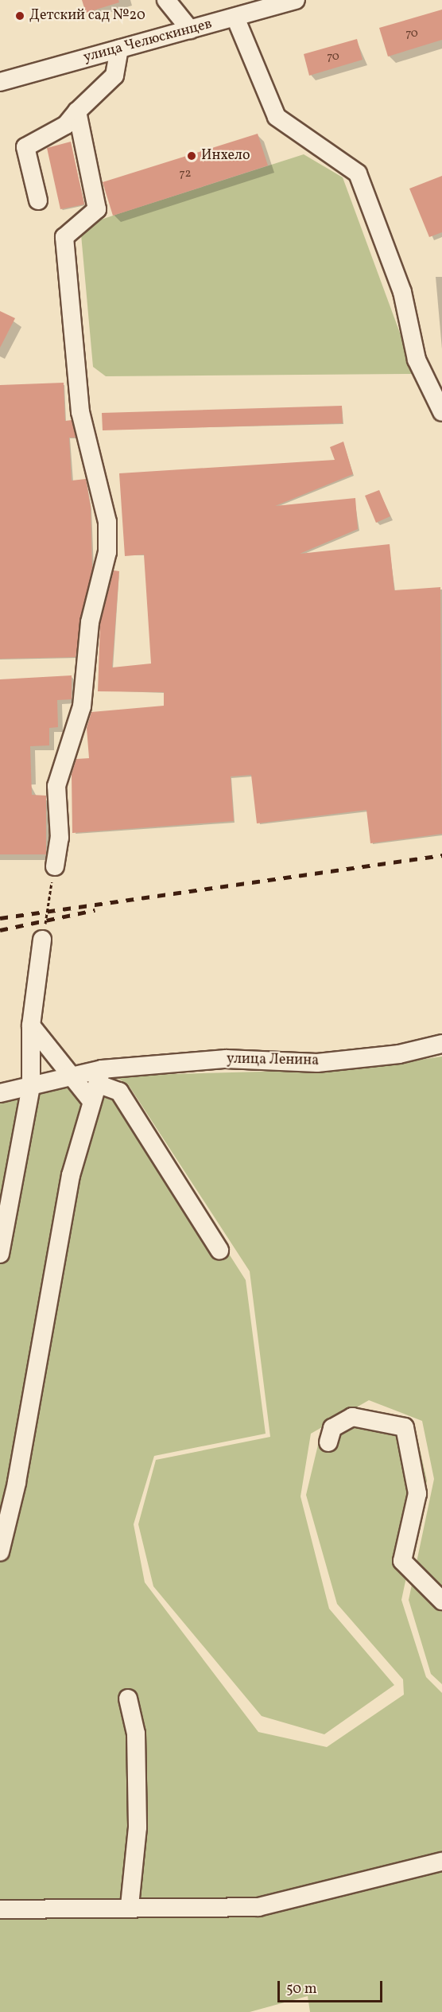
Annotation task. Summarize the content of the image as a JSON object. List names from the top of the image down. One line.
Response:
{"streets":{"street":["улица Челюскинцев","улица Ленина"]},"places":["Детский сад №20","Инхело"],"house_numbers":["70","70","72"],"scale_bar":"50 m"}
